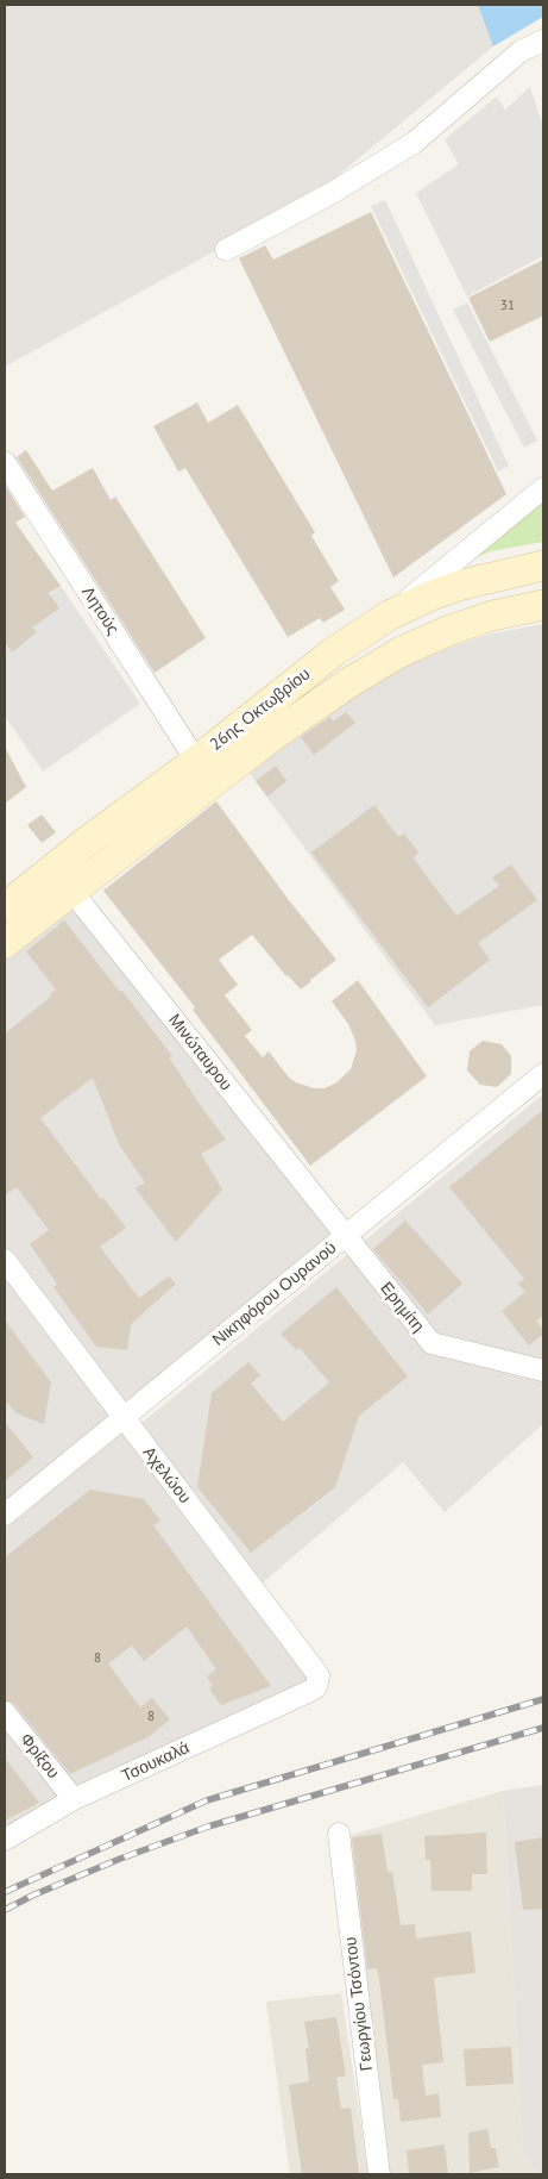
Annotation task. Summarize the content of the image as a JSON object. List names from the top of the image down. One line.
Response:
{"streets":{"main road":["26ης Οκτωβρίου"],"street":["Λητούς","Μινώταυρου","Νικηφόρου Ουρανού","Ερημίτη","Αχελώου","Φρίξου","Τσουκαλά","Γεωργίου Τσόντου"]},"crossings":[["Λητούς","26ης Οκτωβρίου"],["26ης Οκτωβρίου","Μινώταυρου"],["Μινώταυρου","Νικηφόρου Ουρανού"],["Μινώταυρου","Ερημίτη"],["Νικηφόρου Ουρανού","Ερημίτη"],["Νικηφόρου Ουρανού","Αχελώου"],["Αχελώου","Τσουκαλά"],["Φρίξου","Τσουκαλά"]],"house_numbers":["31","8","8"]}
